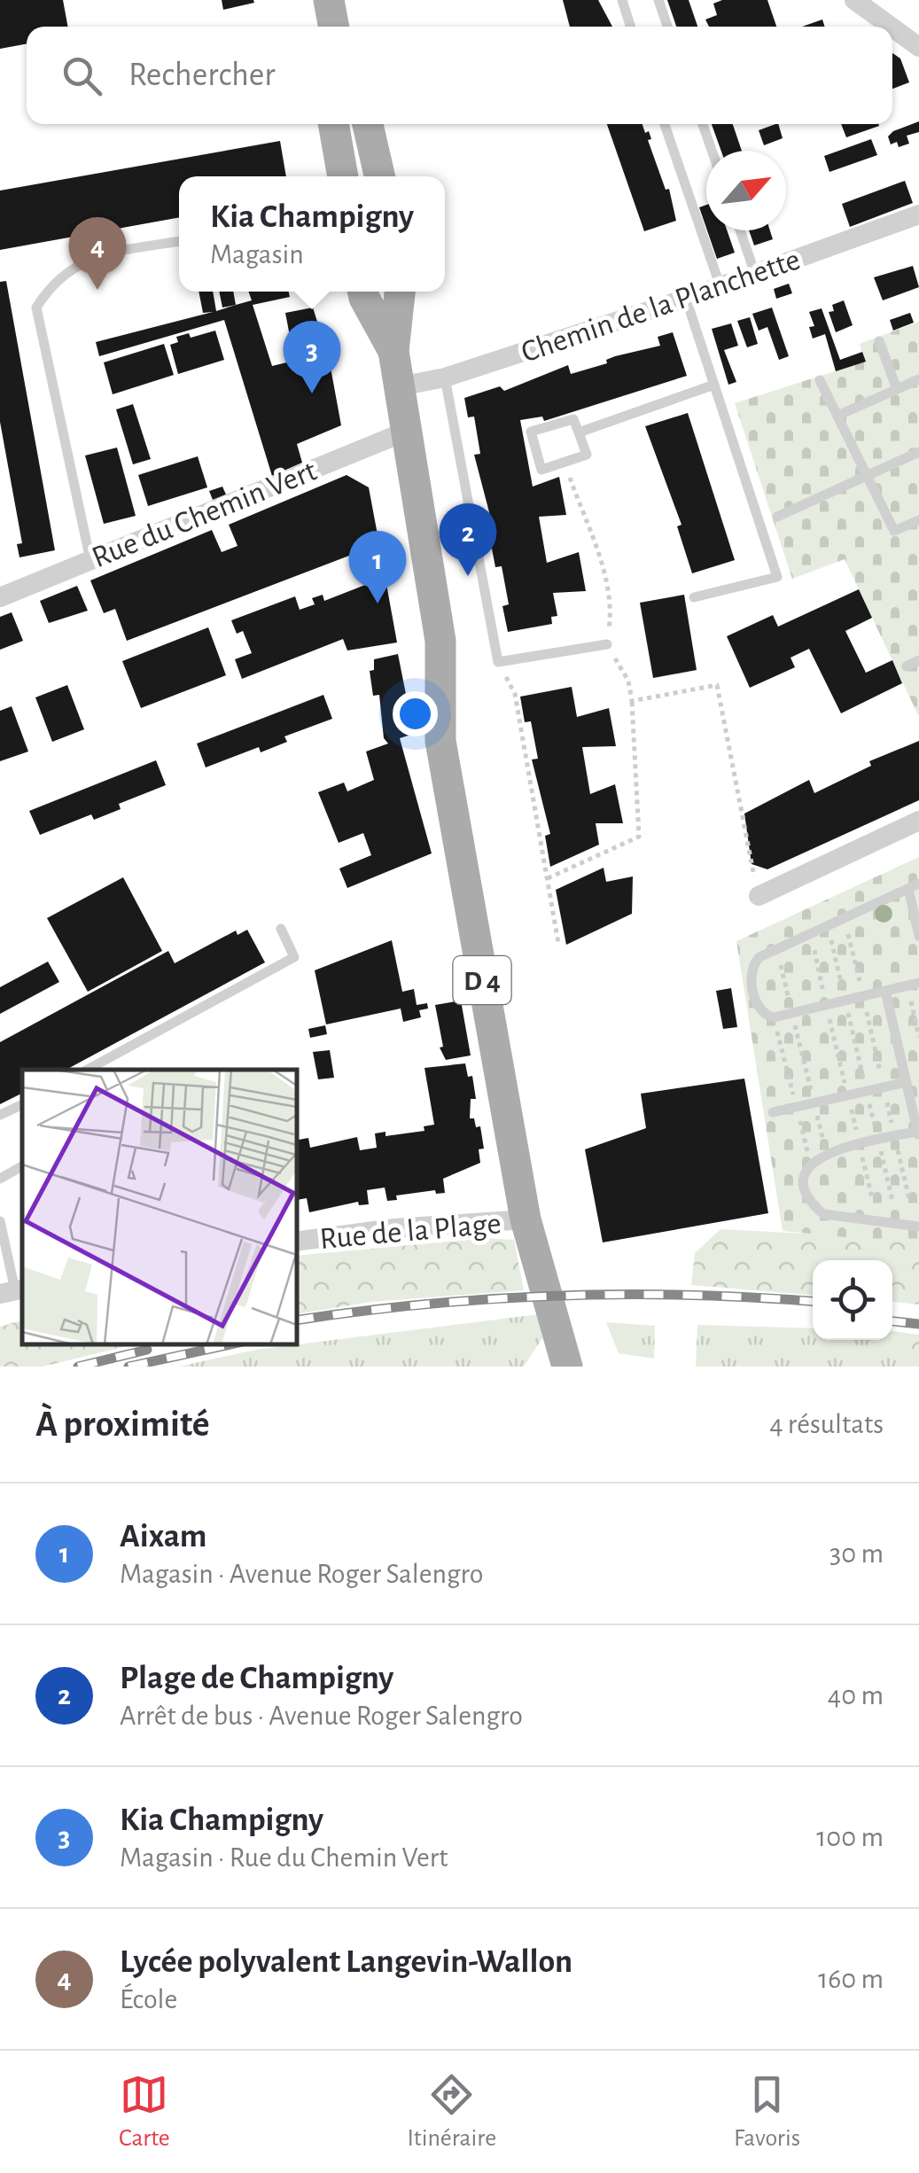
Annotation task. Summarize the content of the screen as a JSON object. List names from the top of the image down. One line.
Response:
{"streets":{"main road":["D 4"],"street":["Chemin de la Planchette","Rue du Chemin Vert","Rue de la Plage"]},"crossings":[["Chemin de la Planchette","D 4"],["Rue du Chemin Vert","D 4"],["D 4","Rue de la Plage"]],"north":"top right","page":{"search":"Rechercher","popup":["Kia Champigny","Magasin"],"pins":["4","3","2","1"],"heading":["À proximité","4 résultats"],"list":[{"mark":"1","name":"Aixam","note":"Magasin · Avenue Roger Salengro","value":"30 m"},{"mark":"2","name":"Plage de Champigny","note":"Arrêt de bus · Avenue Roger Salengro","value":"40 m"},{"mark":"3","name":"Kia Champigny","note":"Magasin · Rue du Chemin Vert","value":"100 m"},{"mark":"4","name":"Lycée polyvalent Langevin-Wallon","note":"École","value":"160 m"}],"nav":["Carte","Itinéraire","Favoris"]}}
